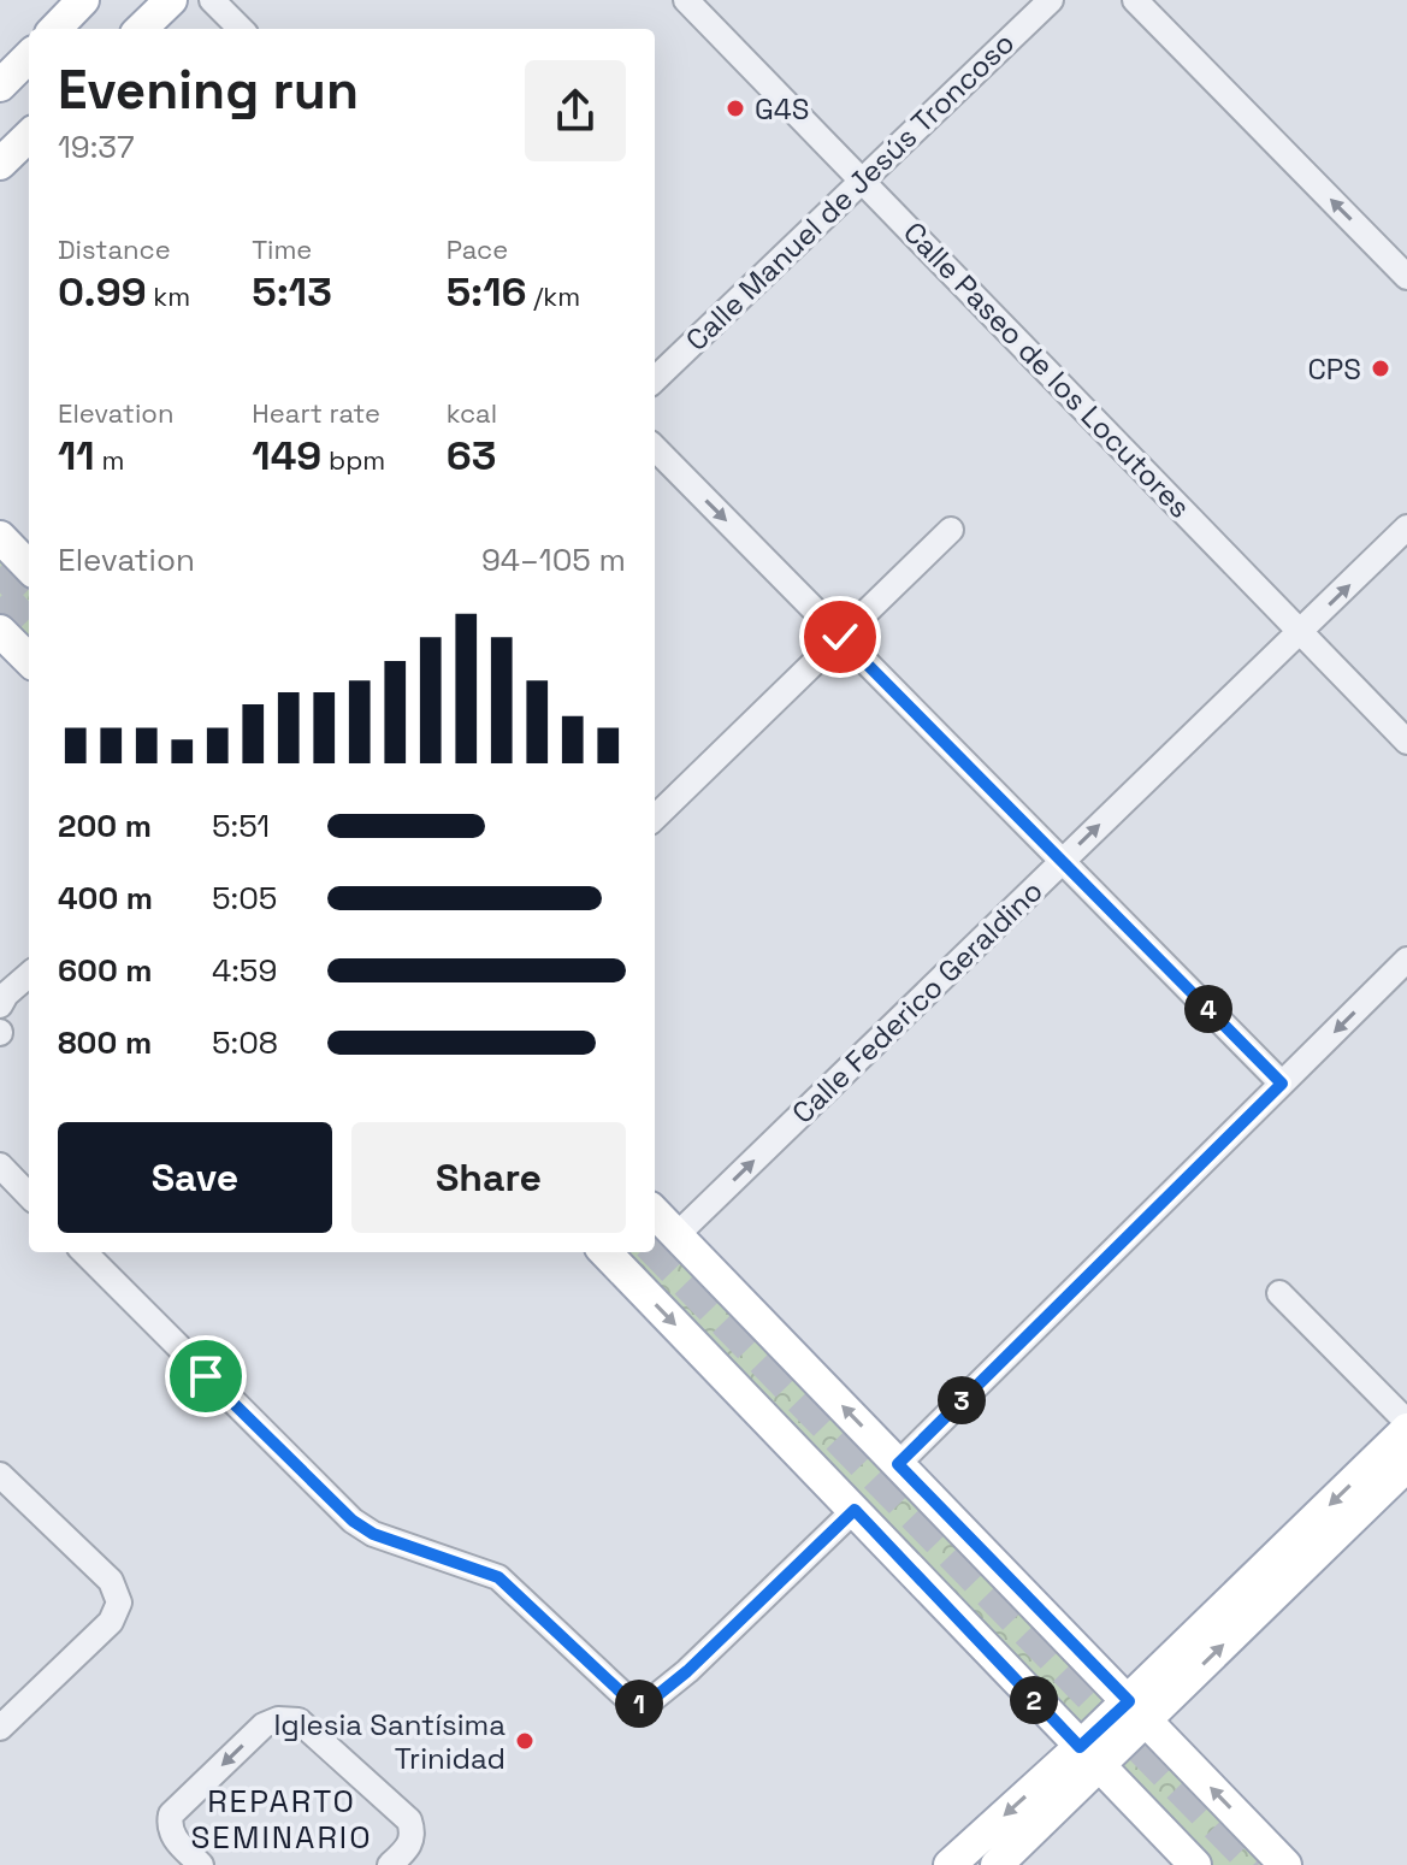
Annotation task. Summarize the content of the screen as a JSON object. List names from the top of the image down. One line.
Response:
{"streets":{"street":["Calle Manuel de Jesús Troncoso","Calle Paseo de los Locutores","Calle Federico Geraldino"]},"crossings":[["Calle Manuel de Jesús Troncoso","Calle Paseo de los Locutores"],["Calle Paseo de los Locutores","Calle Federico Geraldino"]],"one_way":["Calle Federico Geraldino"],"districts":["REPARTO SEMINARIO"],"places":["G4S","CPS","Iglesia Santísima Trinidad"],"page":{"heading":["Evening run","19:37"],"stats":[["Distance","0.99 km"],["Time","5:13"],["Pace","5:16 /km"],["Elevation","11 m"],["Heart rate","149 bpm"],["kcal","63"]],"chart":["Elevation","94–105 m"],"list":[{"name":"200 m","note":"5:51"},{"name":"400 m","note":"5:05"},{"name":"600 m","note":"4:59"},{"name":"800 m","note":"5:08"}],"pins":["4","3","2","1"],"buttons":["Save","Share"]}}
